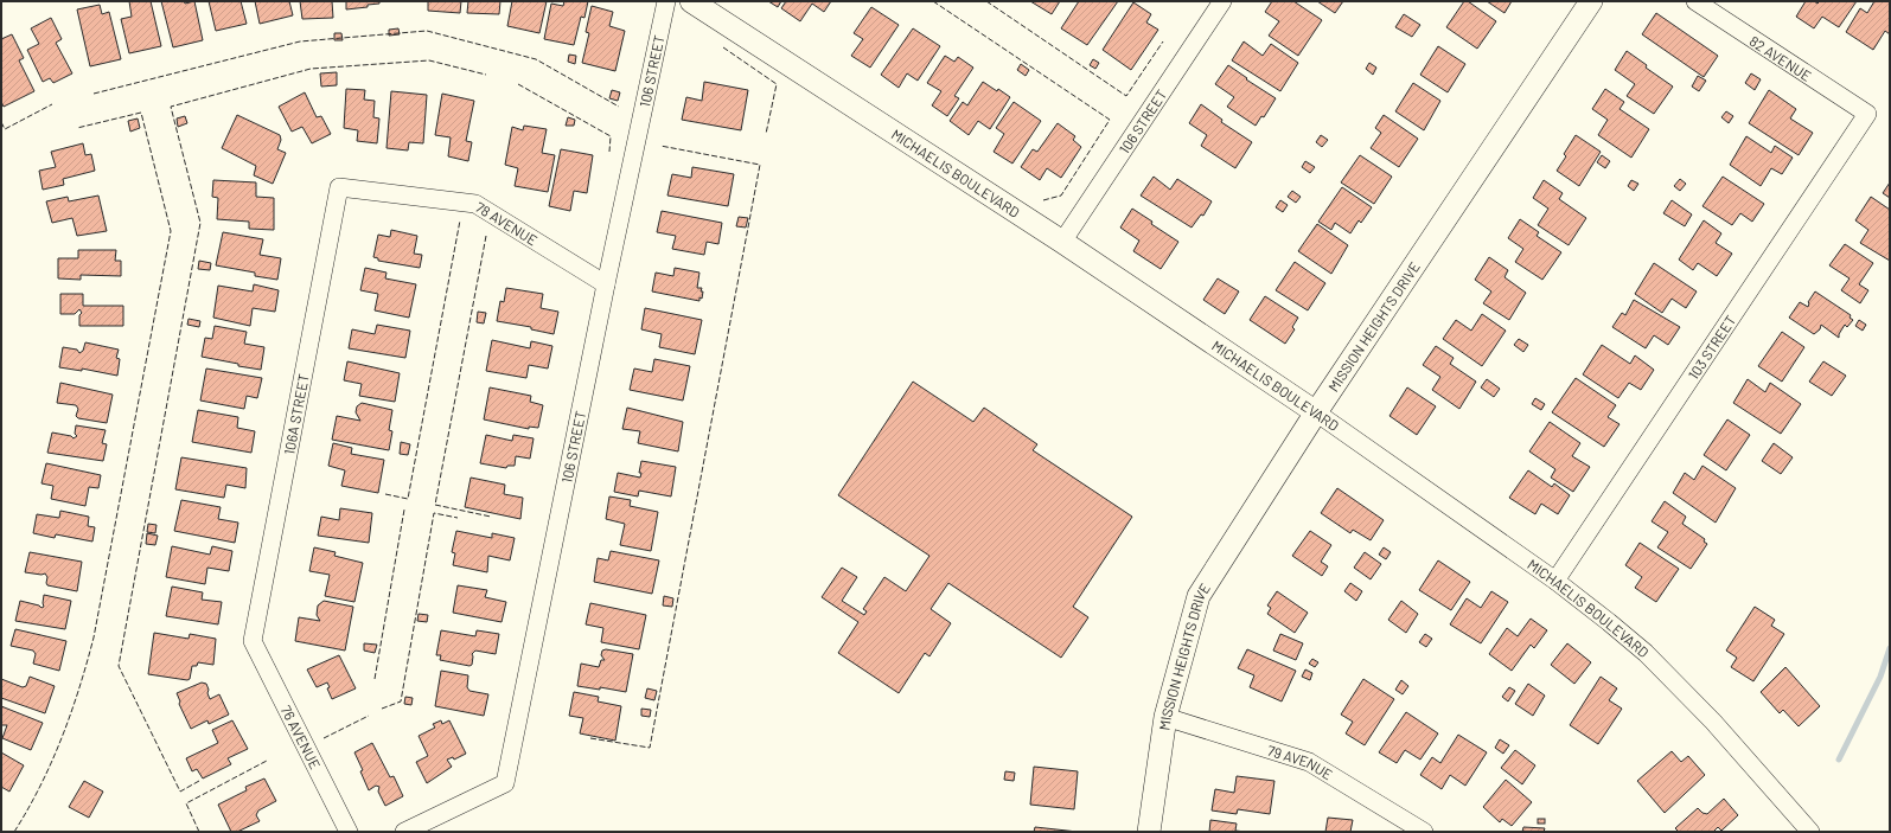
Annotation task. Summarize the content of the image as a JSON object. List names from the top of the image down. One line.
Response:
{"streets":{"street":["82 AVENUE","106 STREET","MICHAELIS BOULEVARD","78 AVENUE","MISSION HEIGHTS DRIVE","103 STREET","106A STREET","76 AVENUE","79 AVENUE"]},"crossings":[["82 AVENUE","103 STREET"],["106 STREET","MICHAELIS BOULEVARD"],["106 STREET","78 AVENUE"],["MICHAELIS BOULEVARD","MISSION HEIGHTS DRIVE"],["MICHAELIS BOULEVARD","103 STREET"],["78 AVENUE","106A STREET"],["MISSION HEIGHTS DRIVE","79 AVENUE"],["106A STREET","76 AVENUE"]]}
